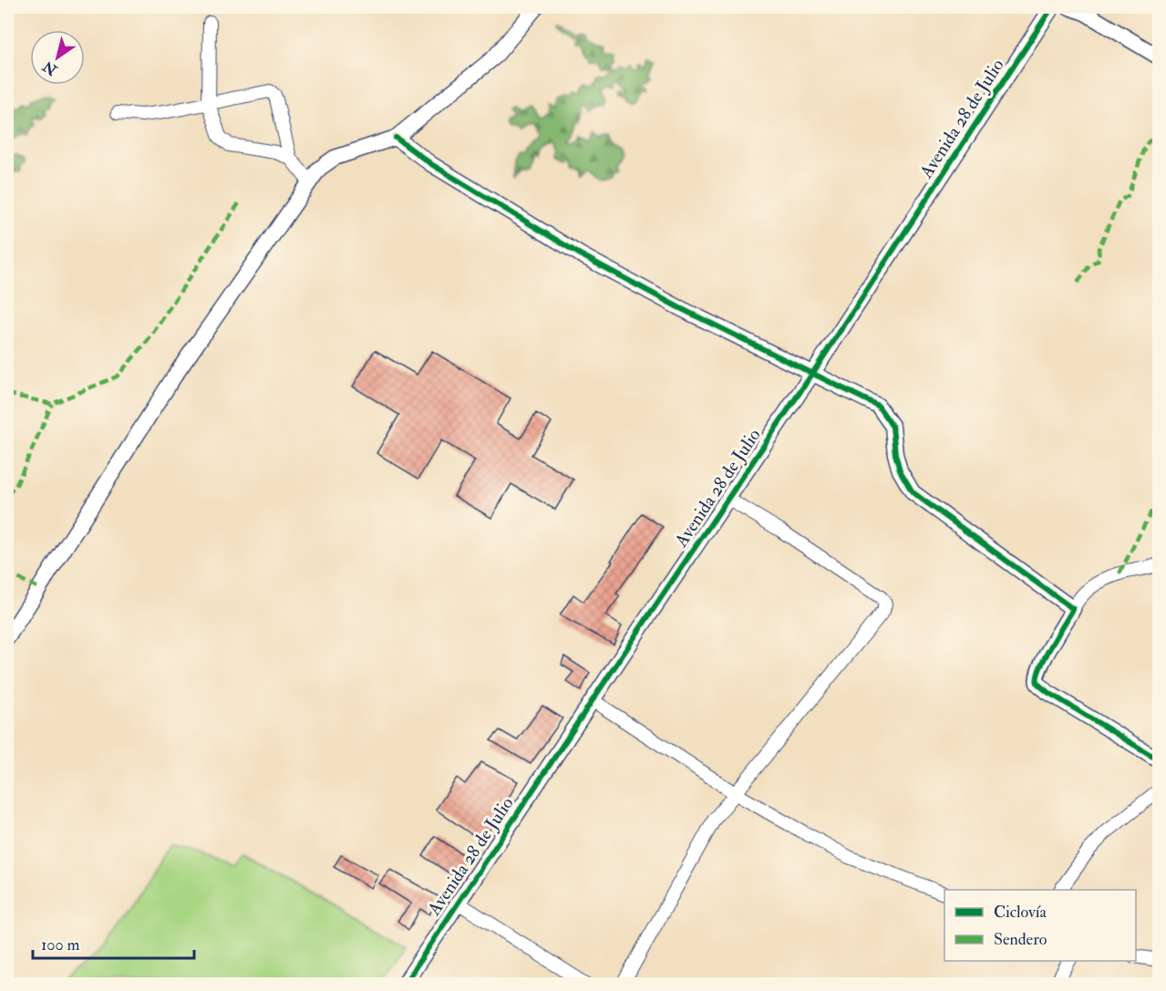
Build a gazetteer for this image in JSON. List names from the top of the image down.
{
  "streets": {
    "street": ["Avenida 28 de Julio"]
  },
  "legend": ["Ciclovía", "Sendero"],
  "scale_bar": "100 m",
  "north": "bottom left"
}
